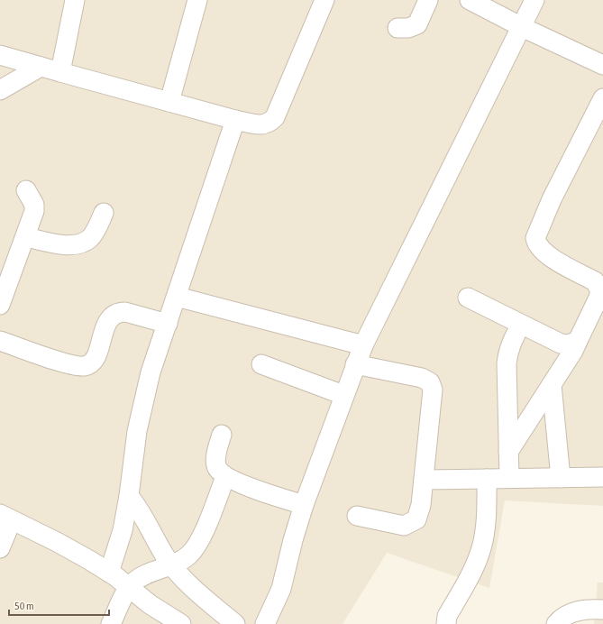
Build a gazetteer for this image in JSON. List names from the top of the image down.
{
  "scale_bar": "50 m"
}
